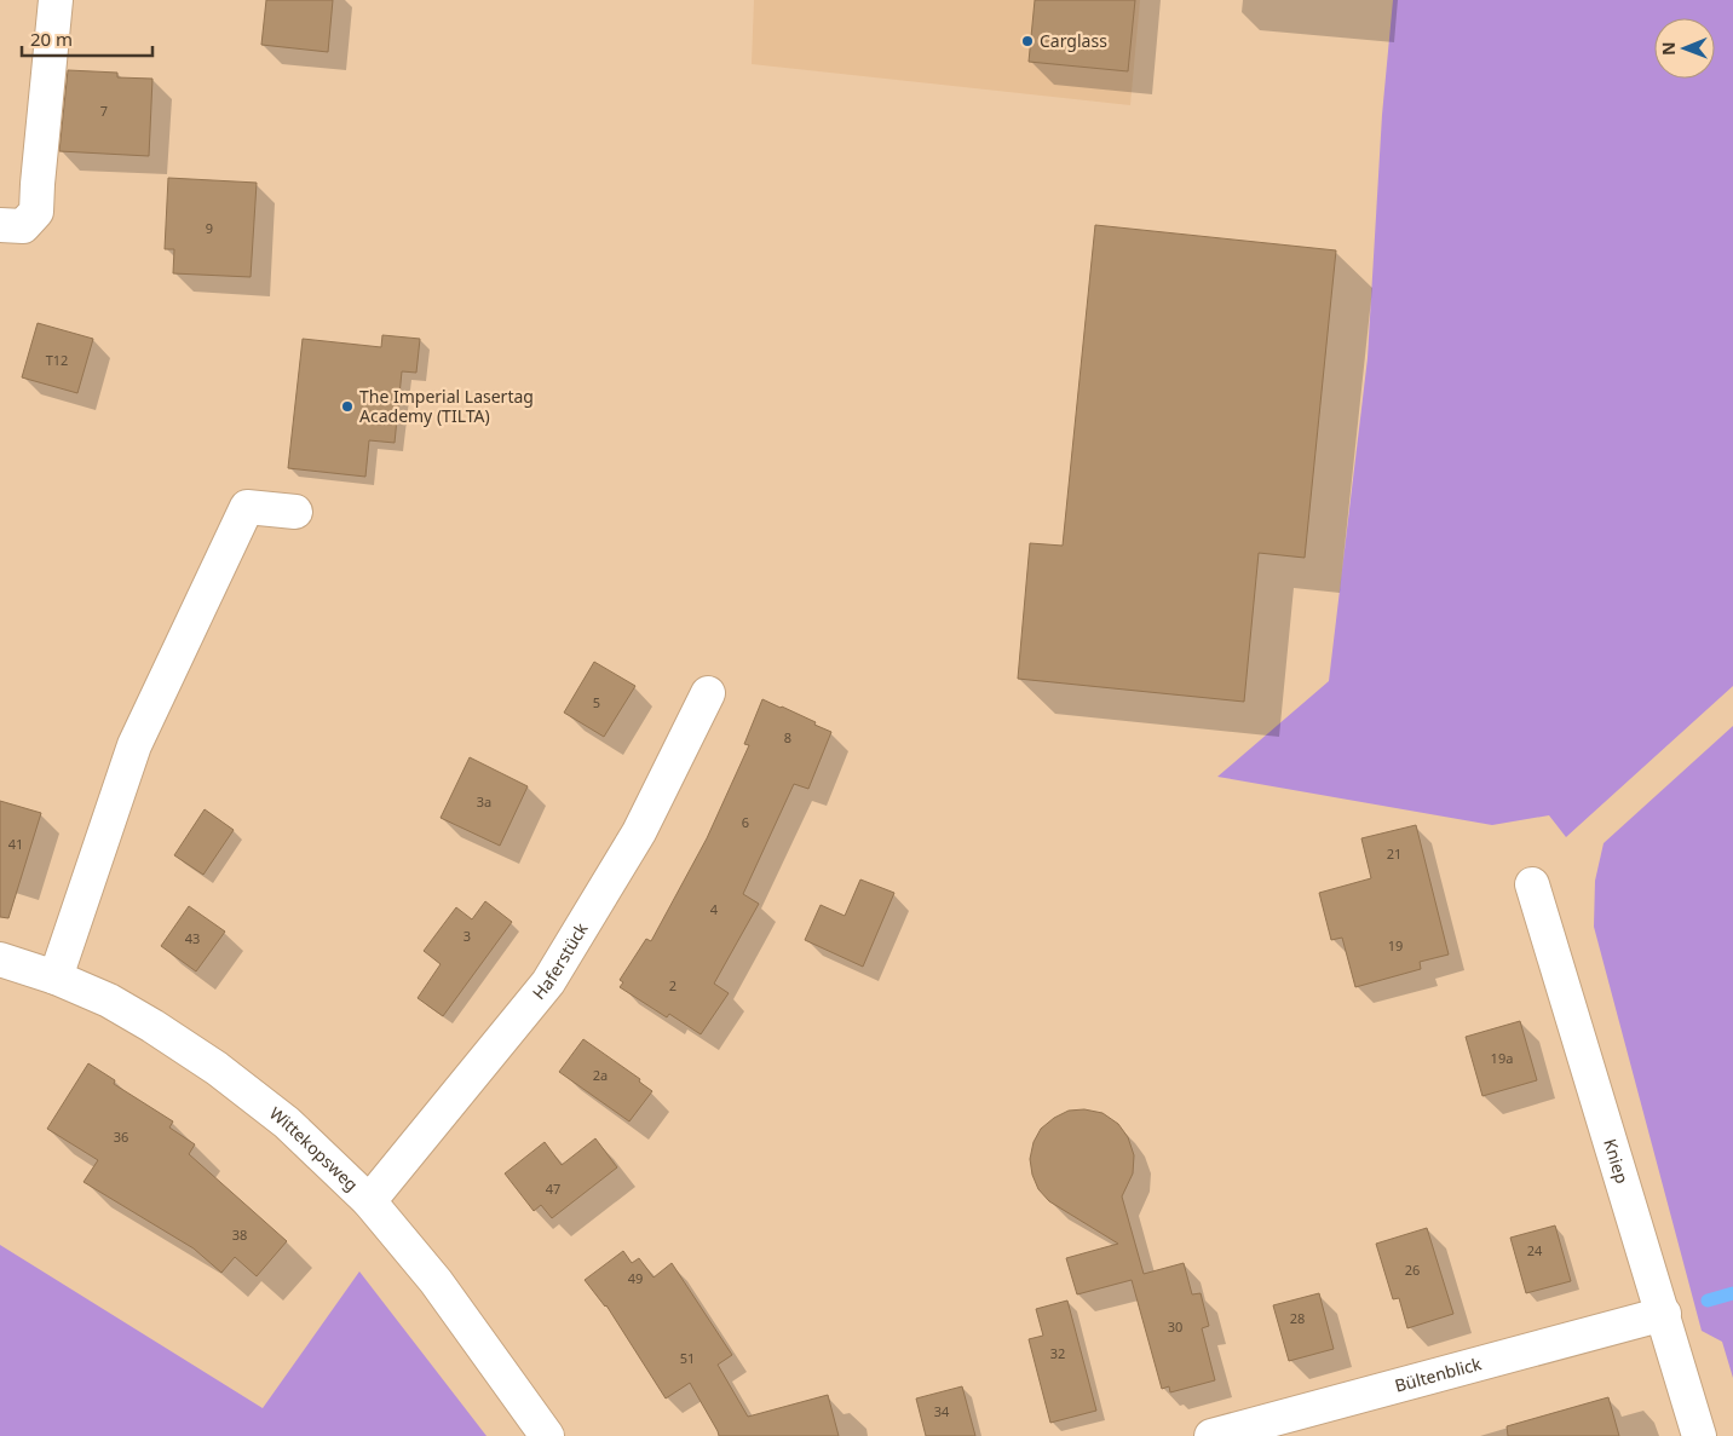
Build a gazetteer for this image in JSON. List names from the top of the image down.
{
  "streets": {
    "street": [
      "Haferstück",
      "Wittekopsweg",
      "Kniep",
      "Bültenblick"
    ]
  },
  "crossings": [
    ["Haferstück", "Wittekopsweg"],
    ["Kniep", "Bültenblick"]
  ],
  "places": ["Carglass", "The Imperial Lasertag Academy (TILTA)"],
  "house_numbers": [
    "7",
    "9",
    "T12",
    "5",
    "8",
    "3a",
    "6",
    "41",
    "21",
    "4",
    "3",
    "43",
    "19",
    "2",
    "19a",
    "2a",
    "36",
    "47",
    "38",
    "24",
    "26",
    "49",
    "28",
    "30",
    "32",
    "51",
    "34"
  ],
  "scale_bar": "20 m",
  "north": "left"
}
